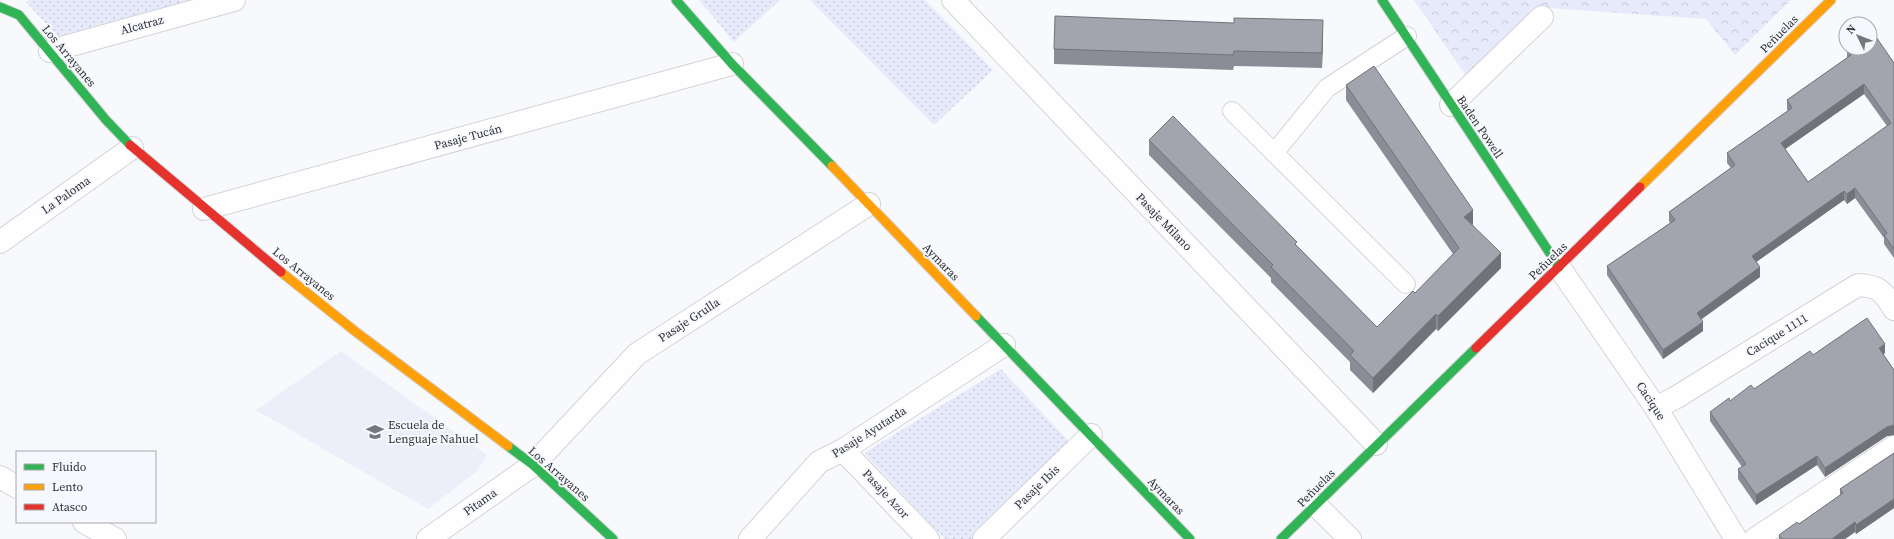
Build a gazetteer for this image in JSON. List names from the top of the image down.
{
  "streets": {
    "street": [
      "Alcatraz",
      "Peñuelas",
      "Los Arrayanes",
      "Baden Powell",
      "Pasaje Tucán",
      "La Paloma",
      "Pasaje Milano",
      "Aymaras",
      "Pasaje Grulla",
      "Cacique 1111",
      "Cacique",
      "Pasaje Ayutarda",
      "Pasaje Ibis",
      "Pasaje Azor",
      "Pitama"
    ]
  },
  "crossings": [
    ["Alcatraz", "Los Arrayanes"],
    ["Peñuelas", "Baden Powell"],
    ["Peñuelas", "Pasaje Milano"],
    ["Peñuelas", "Cacique"],
    ["Los Arrayanes", "Pasaje Tucán"],
    ["Los Arrayanes", "La Paloma"],
    ["Los Arrayanes", "Pasaje Grulla"],
    ["Los Arrayanes", "Pitama"],
    ["Baden Powell", "Cacique"],
    ["Pasaje Tucán", "Aymaras"],
    ["Aymaras", "Pasaje Grulla"],
    ["Aymaras", "Pasaje Ayutarda"],
    ["Aymaras", "Pasaje Ibis"],
    ["Pasaje Grulla", "Pitama"],
    ["Cacique 1111", "Cacique"],
    ["Pasaje Ayutarda", "Pasaje Azor"]
  ],
  "places": {
    "school or university": ["Escuela de Lenguaje Nahuel"]
  },
  "legend": ["Fluido", "Lento", "Atasco"],
  "north": "top left"
}
